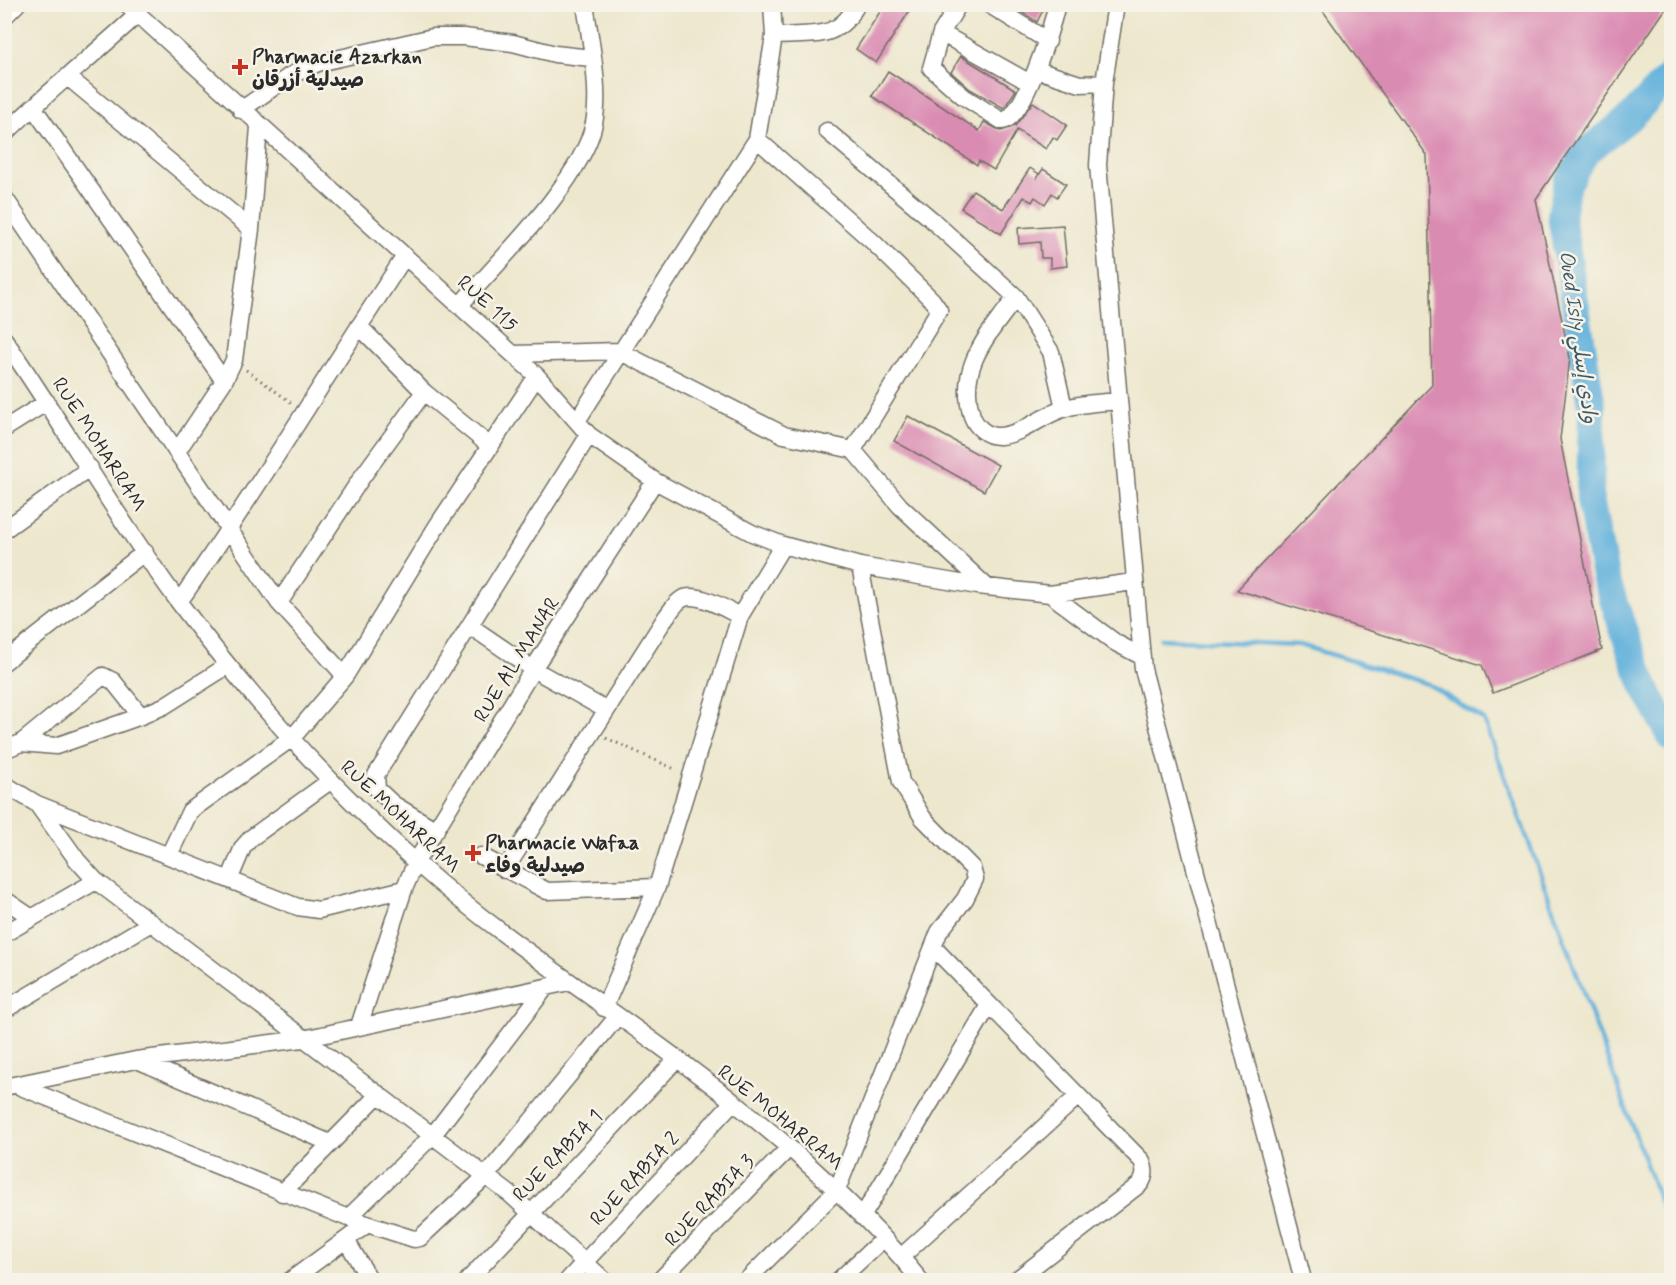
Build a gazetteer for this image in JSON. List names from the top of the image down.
{
  "streets": {
    "street": [
      "RUE 115",
      "RUE MOHARRAM",
      "RUE AL MANAR",
      "RUE RABIA 1",
      "RUE RABIA 2",
      "RUE RABIA 3"
    ]
  },
  "crossings": [
    ["RUE 115", "RUE AL MANAR"],
    ["RUE MOHARRAM", "RUE AL MANAR"],
    ["RUE MOHARRAM", "RUE RABIA 1"],
    ["RUE MOHARRAM", "RUE RABIA 2"],
    ["RUE MOHARRAM", "RUE RABIA 3"]
  ],
  "water": ["Oued Isly وادي إسلي"],
  "places": {
    "health": ["Pharmacie Azarkan صيدلية أزرقان", "Pharmacie Wafaa صيدلية وفاء"]
  }
}
